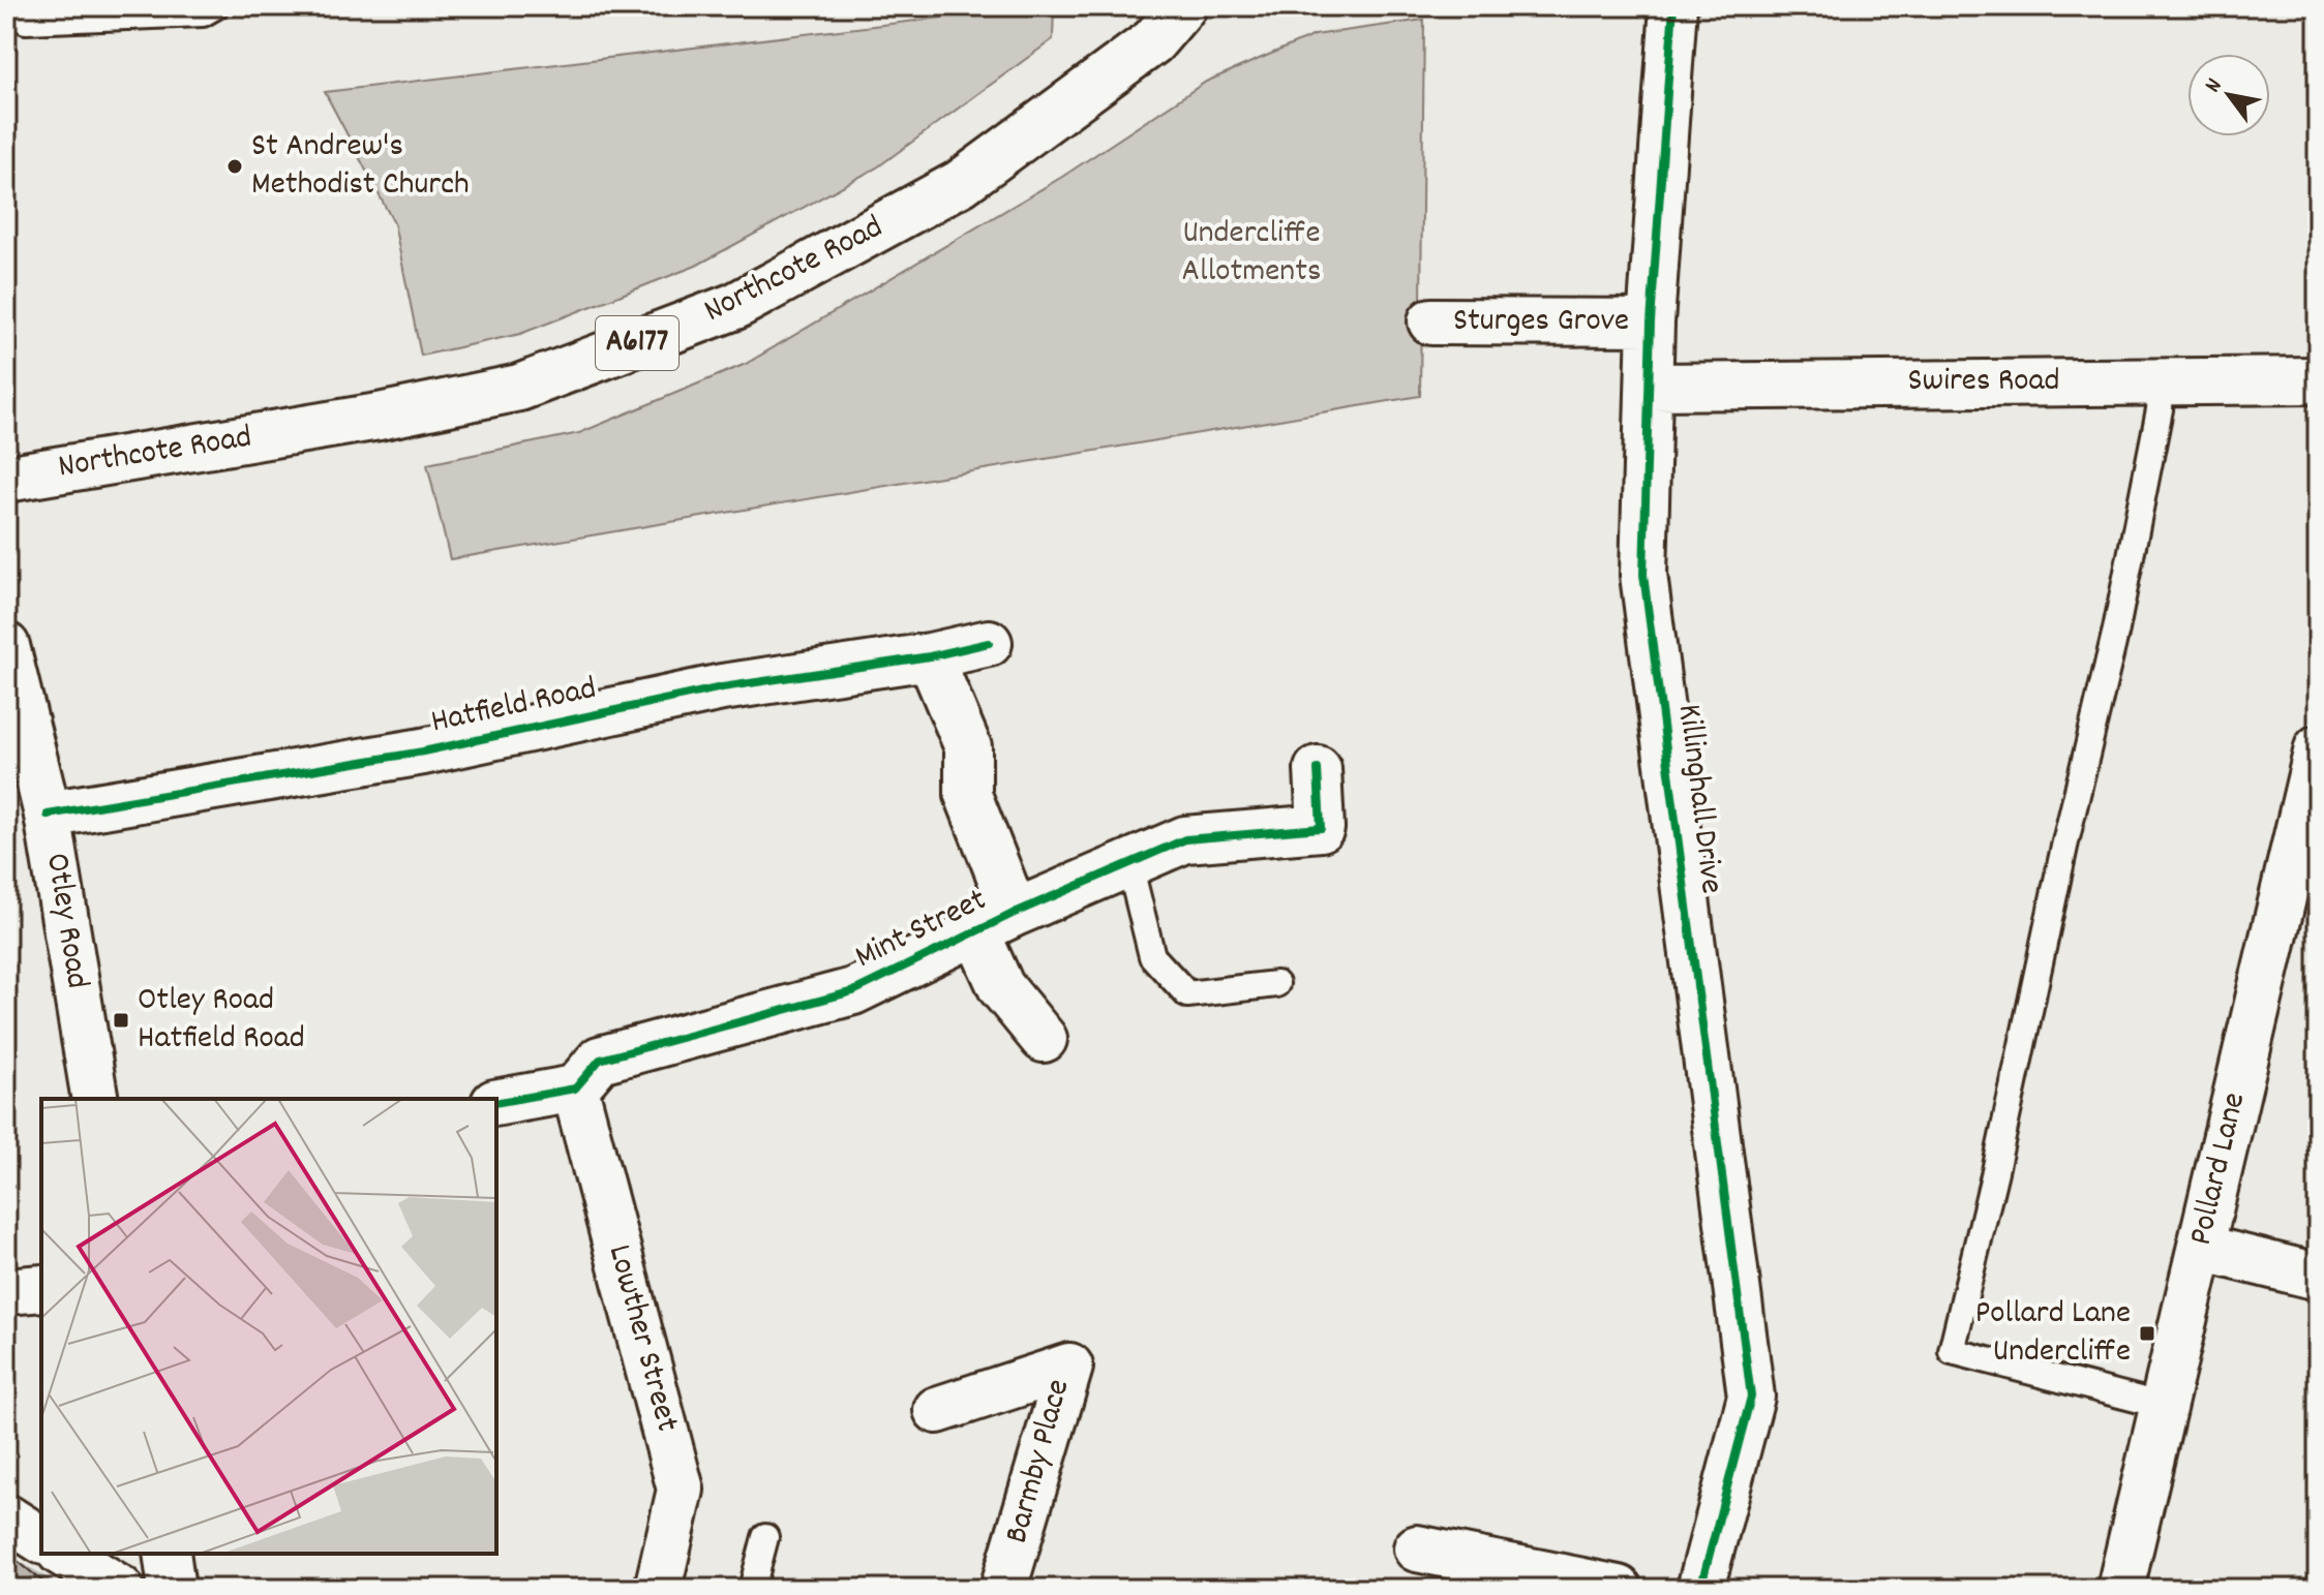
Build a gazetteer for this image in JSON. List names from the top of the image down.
{
  "streets": {
    "main road": [
      "Northcote Road",
      "Sturges Grove",
      "A6177",
      "Swires Road",
      "Hatfield Road",
      "Killinghall Drive",
      "Otley Road",
      "Mint Street",
      "Pollard Lane",
      "Lowther Street",
      "Barmby Place"
    ]
  },
  "crossings": [
    ["Sturges Grove", "Killinghall Drive"],
    ["Swires Road", "Killinghall Drive"],
    ["Hatfield Road", "Otley Road"],
    ["Hatfield Road", "Mint Street"],
    ["Mint Street", "Lowther Street"]
  ],
  "parks": ["Undercliffe Allotments"],
  "places": {
    "other": ["St Andrew's Methodist Church"],
    "transit": ["Otley Road Hatfield Road", "Pollard Lane Undercliffe"]
  },
  "north": "top left"
}
